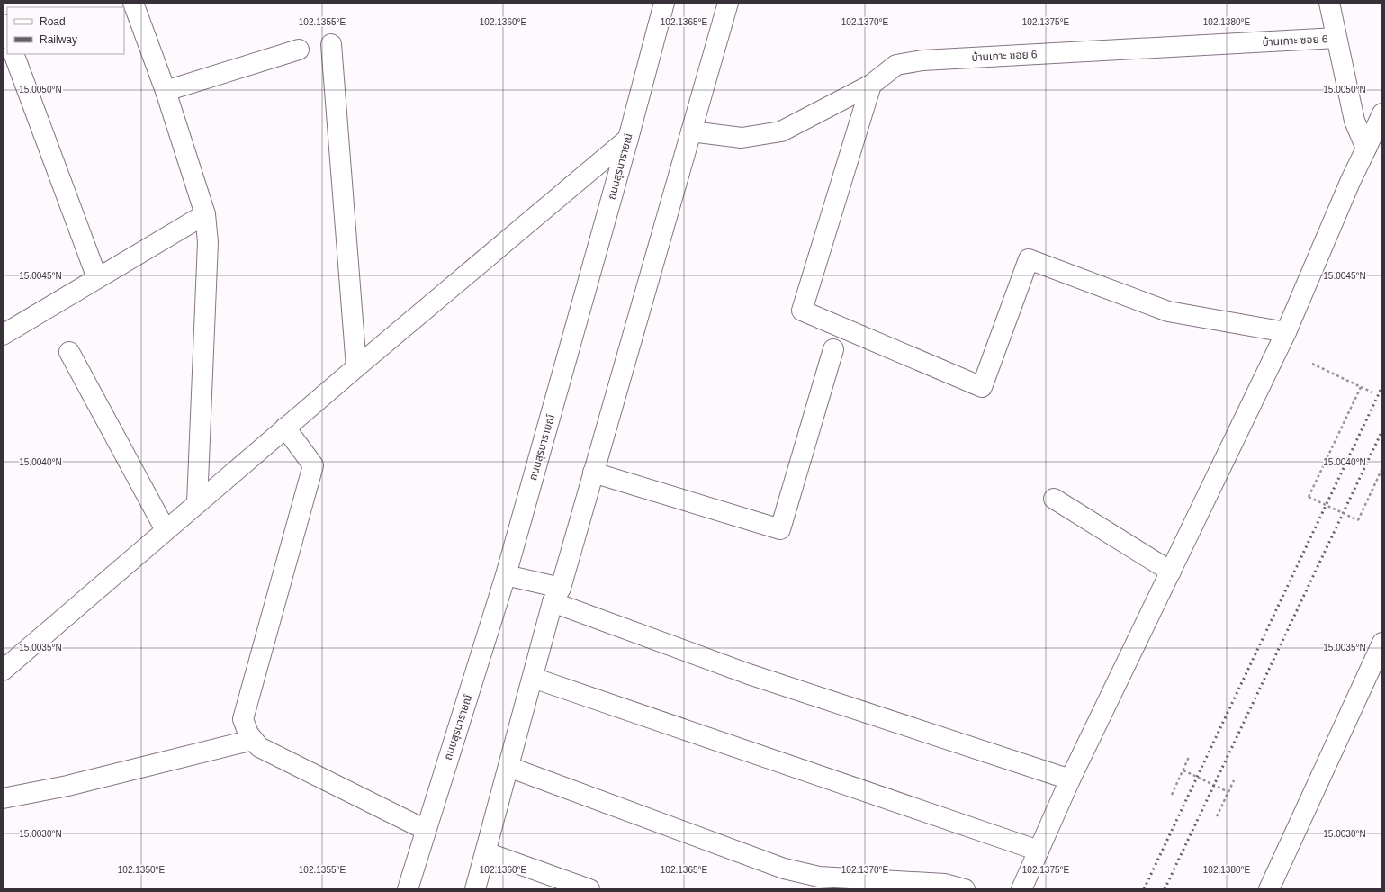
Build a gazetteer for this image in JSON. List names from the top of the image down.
{
  "streets": {
    "street": ["บ้านเกาะ ซอย 6", "ถนนสุรนารายณ์"]
  },
  "legend": ["Road", "Railway"],
  "coordinates": [
    "102.1355°E",
    "102.1360°E",
    "102.1365°E",
    "102.1370°E",
    "102.1375°E",
    "102.1380°E",
    "15.0050°N",
    "15.0045°N",
    "15.0040°N",
    "15.0035°N",
    "15.0030°N",
    "102.1350°E"
  ]
}
